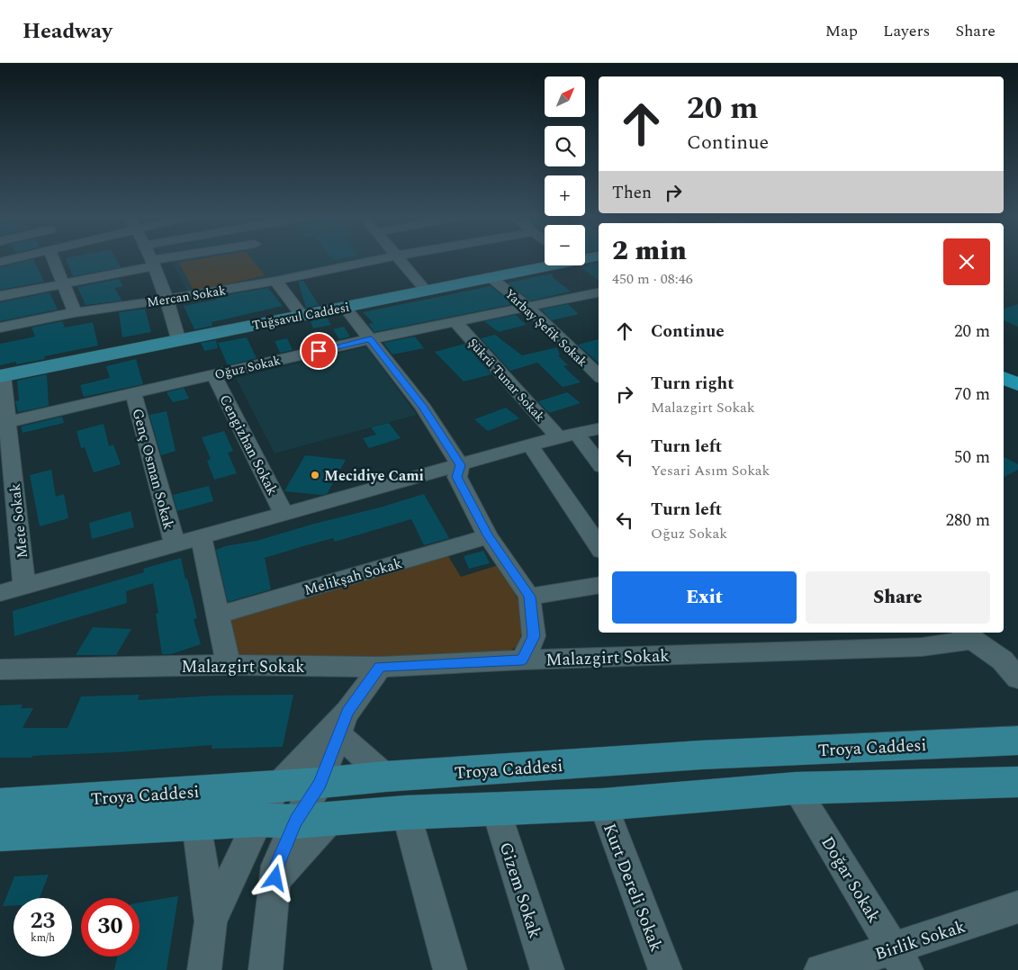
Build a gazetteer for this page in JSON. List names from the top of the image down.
{
  "streets": {
    "main road": ["Tuğsavul Caddesi", "Troya Caddesi"],
    "street": [
      "Mercan Sokak",
      "Yarbay Şefik Sokak",
      "Oğuz Sokak",
      "Şükrü Tunar Sokak",
      "Cengizhan Sokak",
      "Genç Osman Sokak",
      "Mete Sokak",
      "Melikşah Sokak",
      "Malazgirt Sokak",
      "Doğar Sokak",
      "Kurt Dereli Sokak",
      "Gizem Sokak",
      "Birlik Sokak"
    ]
  },
  "crossings": [
    ["Tuğsavul Caddesi", "Yarbay Şefik Sokak"],
    ["Tuğsavul Caddesi", "Mete Sokak"],
    ["Yarbay Şefik Sokak", "Oğuz Sokak"],
    ["Oğuz Sokak", "Şükrü Tunar Sokak"],
    ["Oğuz Sokak", "Cengizhan Sokak"],
    ["Oğuz Sokak", "Genç Osman Sokak"],
    ["Oğuz Sokak", "Mete Sokak"],
    ["Troya Caddesi", "Doğar Sokak"],
    ["Troya Caddesi", "Kurt Dereli Sokak"],
    ["Troya Caddesi", "Gizem Sokak"],
    ["Doğar Sokak", "Birlik Sokak"]
  ],
  "places": ["Mecidiye Cami"],
  "north": "top right",
  "page": {
    "header": "Headway",
    "nav": ["Map", "Layers", "Share"],
    "map_buttons": ["+", "−"],
    "turn": ["20 m", "Continue"],
    "then": "Then",
    "heading": ["2 min", "450 m · 08:46"],
    "list": [
      {
        "name": "Continue",
        "value": "20 m"
      },
      {
        "name": "Turn right",
        "note": "Malazgirt Sokak",
        "value": "70 m"
      },
      {
        "name": "Turn left",
        "note": "Yesari Asım Sokak",
        "value": "50 m"
      },
      {
        "name": "Turn left",
        "note": "Oğuz Sokak",
        "value": "280 m"
      }
    ],
    "buttons": ["Exit", "Share"],
    "speed": "23 km/h",
    "limit": "30"
  }
}
